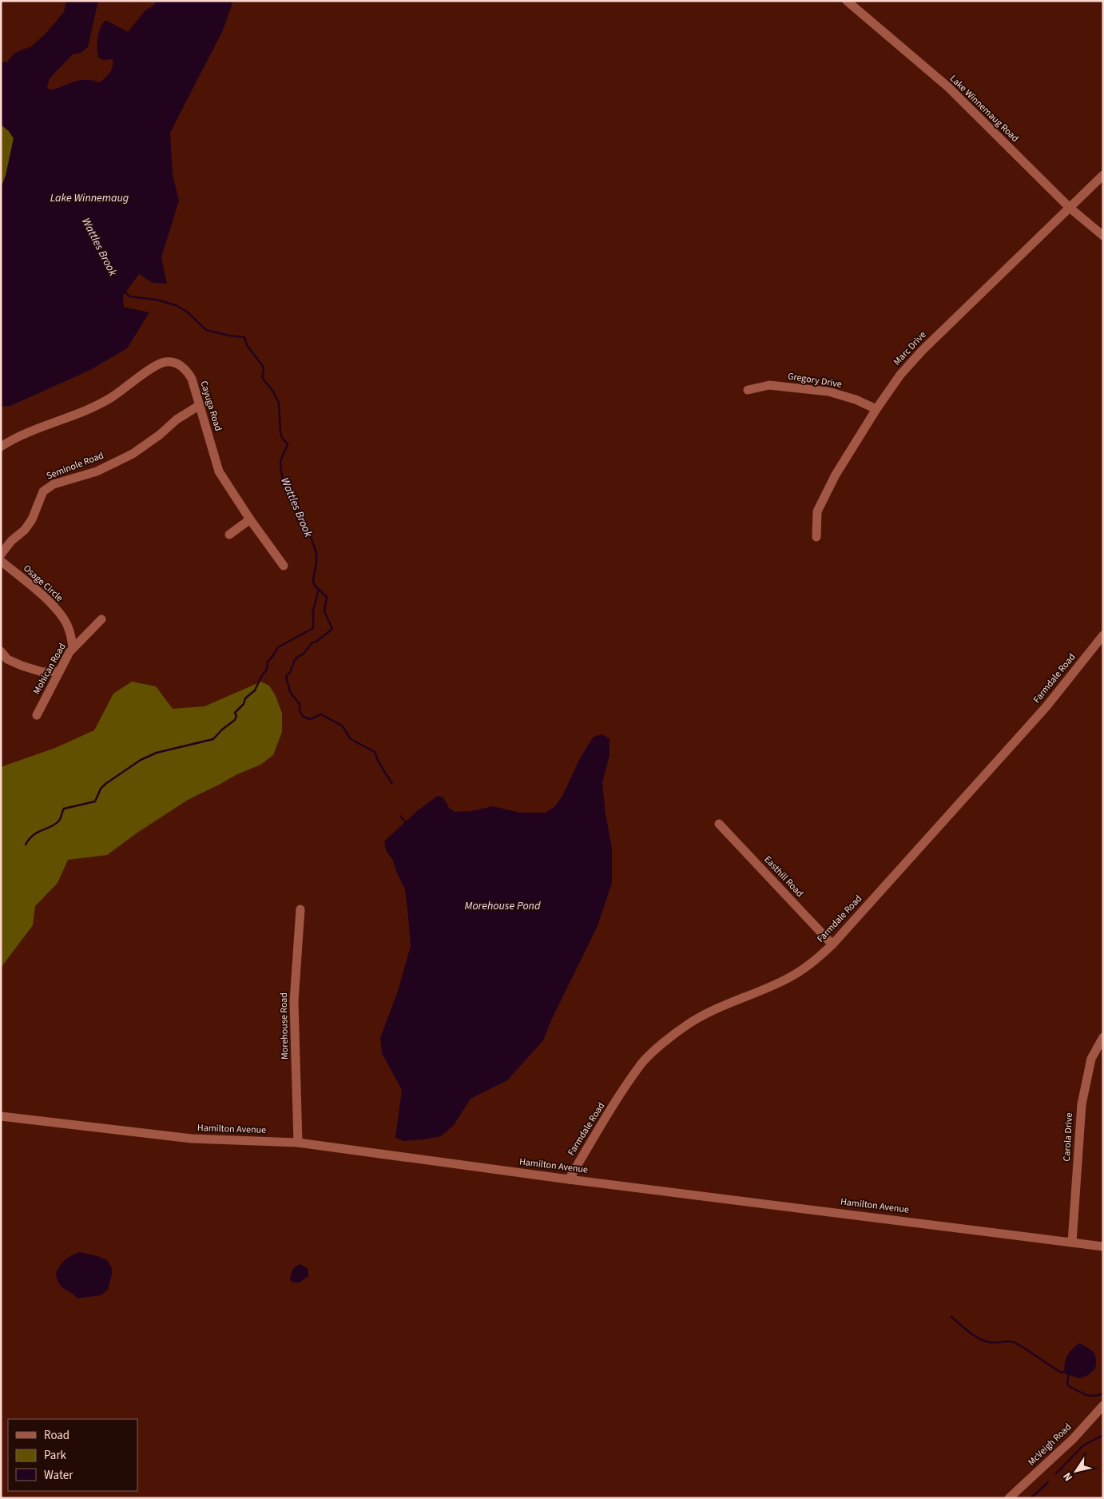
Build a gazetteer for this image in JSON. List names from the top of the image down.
{
  "streets": {
    "street": [
      "Lake Winnemaug Road",
      "Marc Drive",
      "Gregory Drive",
      "Cayuga Road",
      "Seminole Road",
      "Osage Circle",
      "Mohican Road",
      "Farmdale Road",
      "Easthill Road",
      "Morehouse Road",
      "Hamilton Avenue",
      "Carola Drive",
      "McVeigh Road"
    ]
  },
  "crossings": [
    ["Lake Winnemaug Road", "Marc Drive"],
    ["Marc Drive", "Gregory Drive"],
    ["Cayuga Road", "Seminole Road"],
    ["Osage Circle", "Mohican Road"],
    ["Farmdale Road", "Easthill Road"],
    ["Farmdale Road", "Hamilton Avenue"],
    ["Morehouse Road", "Hamilton Avenue"],
    ["Hamilton Avenue", "Carola Drive"]
  ],
  "water": ["Lake Winnemaug", "Wattles Brook", "Morehouse Pond"],
  "legend": ["Road", "Park", "Water"],
  "north": "bottom left"
}
